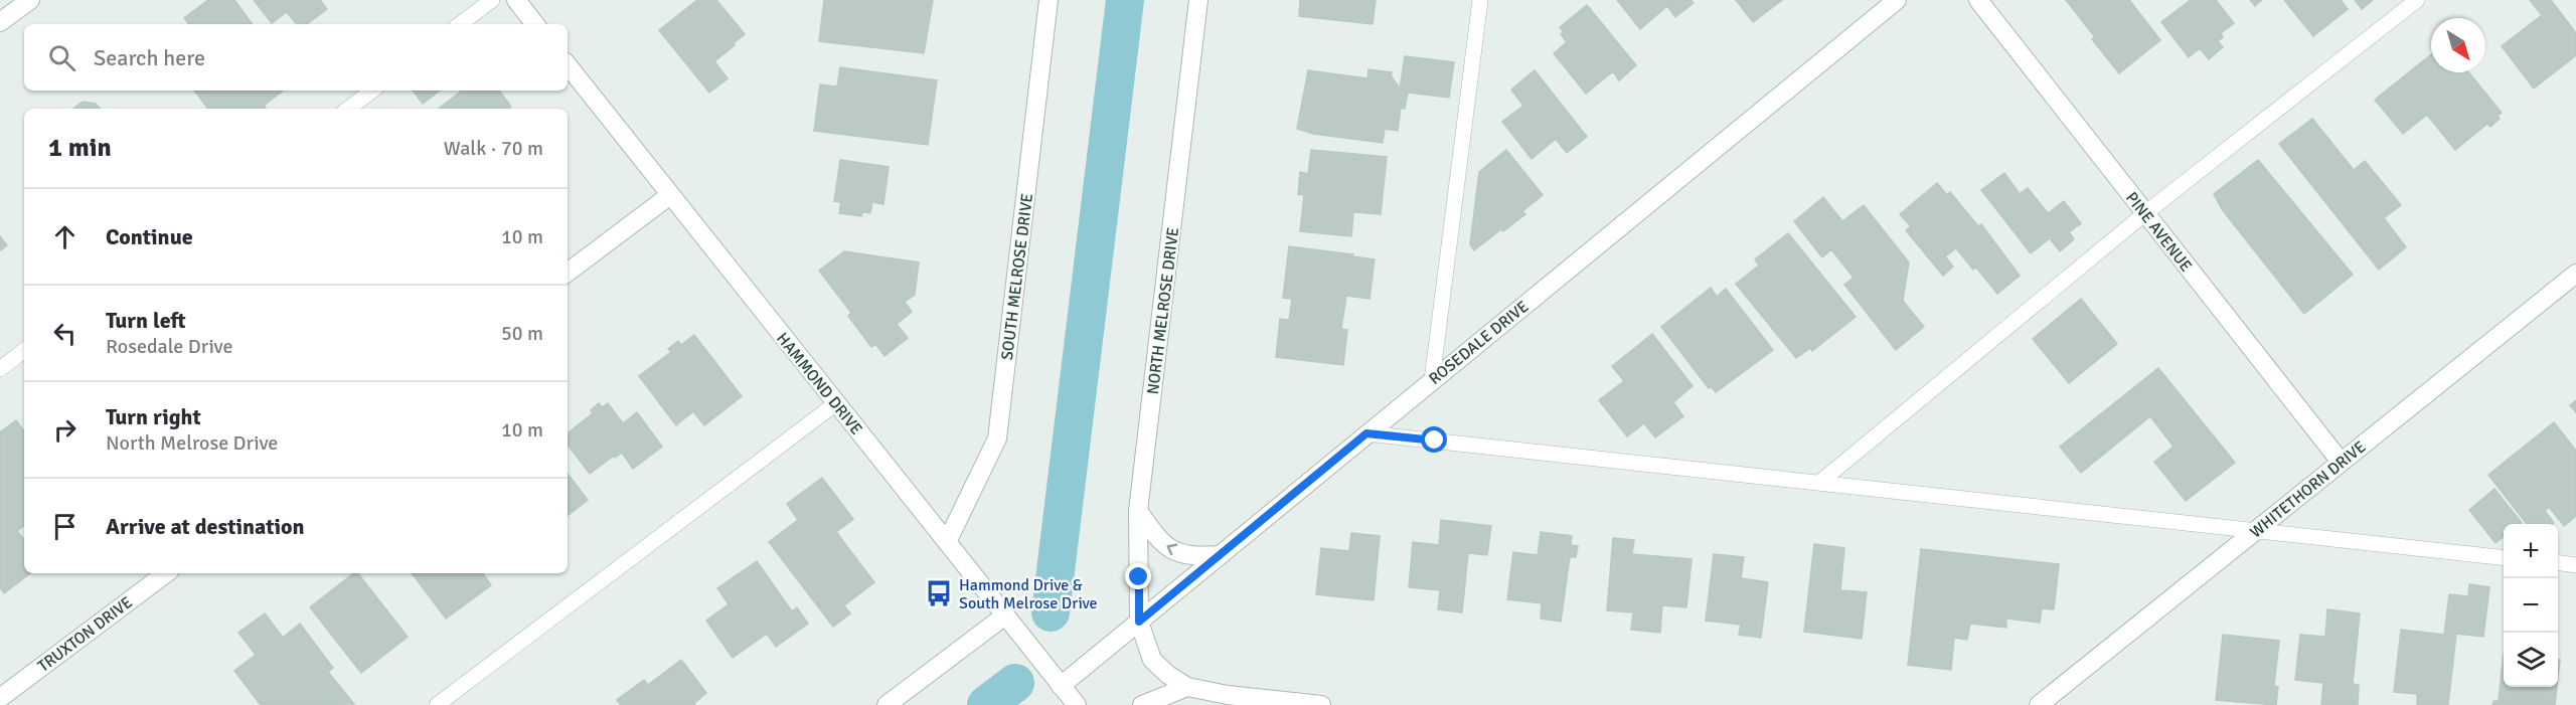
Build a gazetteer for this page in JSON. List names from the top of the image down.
{
  "streets": {
    "street": [
      "PINE AVENUE",
      "SOUTH MELROSE DRIVE",
      "NORTH MELROSE DRIVE",
      "ROSEDALE DRIVE",
      "HAMMOND DRIVE",
      "WHITETHORN DRIVE",
      "TRUXTON DRIVE"
    ]
  },
  "crossings": [
    ["PINE AVENUE", "WHITETHORN DRIVE"],
    ["SOUTH MELROSE DRIVE", "HAMMOND DRIVE"],
    ["NORTH MELROSE DRIVE", "ROSEDALE DRIVE"],
    ["ROSEDALE DRIVE", "HAMMOND DRIVE"]
  ],
  "places": {
    "bus stop": ["Hammond Drive & South Melrose Drive"]
  },
  "north": "bottom right",
  "page": {
    "search": "Search here",
    "heading": ["1 min", "Walk · 70 m"],
    "list": [
      ["Continue", "10 m"],
      ["Turn left", "Rosedale Drive", "50 m"],
      ["Turn right", "North Melrose Drive", "10 m"],
      "Arrive at destination"
    ],
    "map_buttons": ["+", "−"]
  }
}
